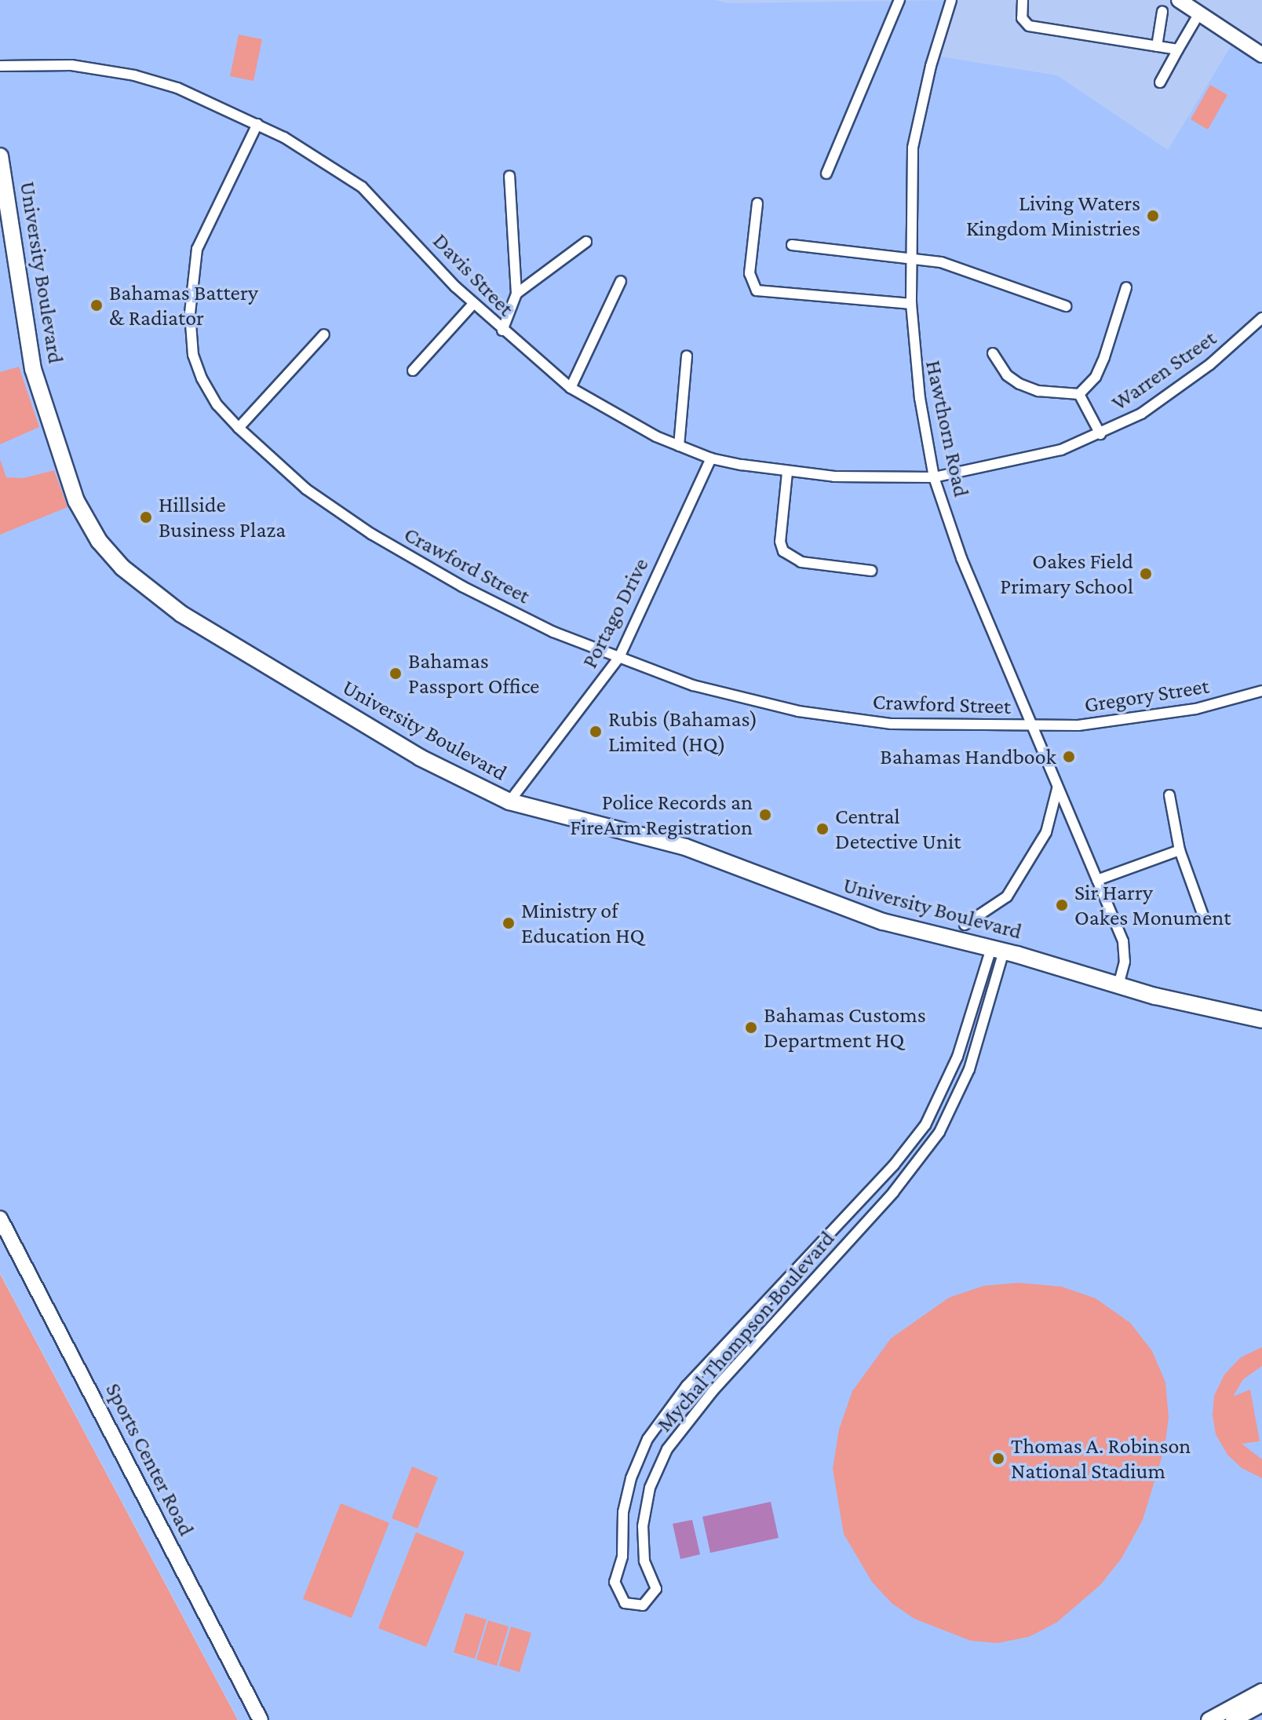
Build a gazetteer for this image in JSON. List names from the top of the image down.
{
  "streets": {
    "main road": ["University Boulevard", "Sports Center Road"],
    "street": [
      "Davis Street",
      "Warren Street",
      "Hawthorn Road",
      "Crawford Street",
      "Portago Drive",
      "Gregory Street",
      "Mychal Thompson Boulevard"
    ]
  },
  "crossings": [
    ["University Boulevard", "Hawthorn Road"],
    ["University Boulevard", "Portago Drive"],
    ["University Boulevard", "Mychal Thompson Boulevard"],
    ["Davis Street", "Warren Street"],
    ["Davis Street", "Hawthorn Road"],
    ["Davis Street", "Crawford Street"],
    ["Davis Street", "Portago Drive"],
    ["Warren Street", "Hawthorn Road"],
    ["Hawthorn Road", "Crawford Street"],
    ["Hawthorn Road", "Gregory Street"],
    ["Crawford Street", "Portago Drive"],
    ["Crawford Street", "Gregory Street"]
  ],
  "places": [
    "Living Waters Kingdom Ministries",
    "Bahamas Battery & Radiator",
    "Hillside Business Plaza",
    "Oakes Field Primary School",
    "Bahamas Passport Office",
    "Rubis (Bahamas) Limited (HQ)",
    "Bahamas Handbook",
    "Police Records an FireArm Registration",
    "Central Detective Unit",
    "Sir Harry Oakes Monument",
    "Ministry of Education HQ",
    "Bahamas Customs Department HQ",
    "Thomas A. Robinson National Stadium"
  ]
}
